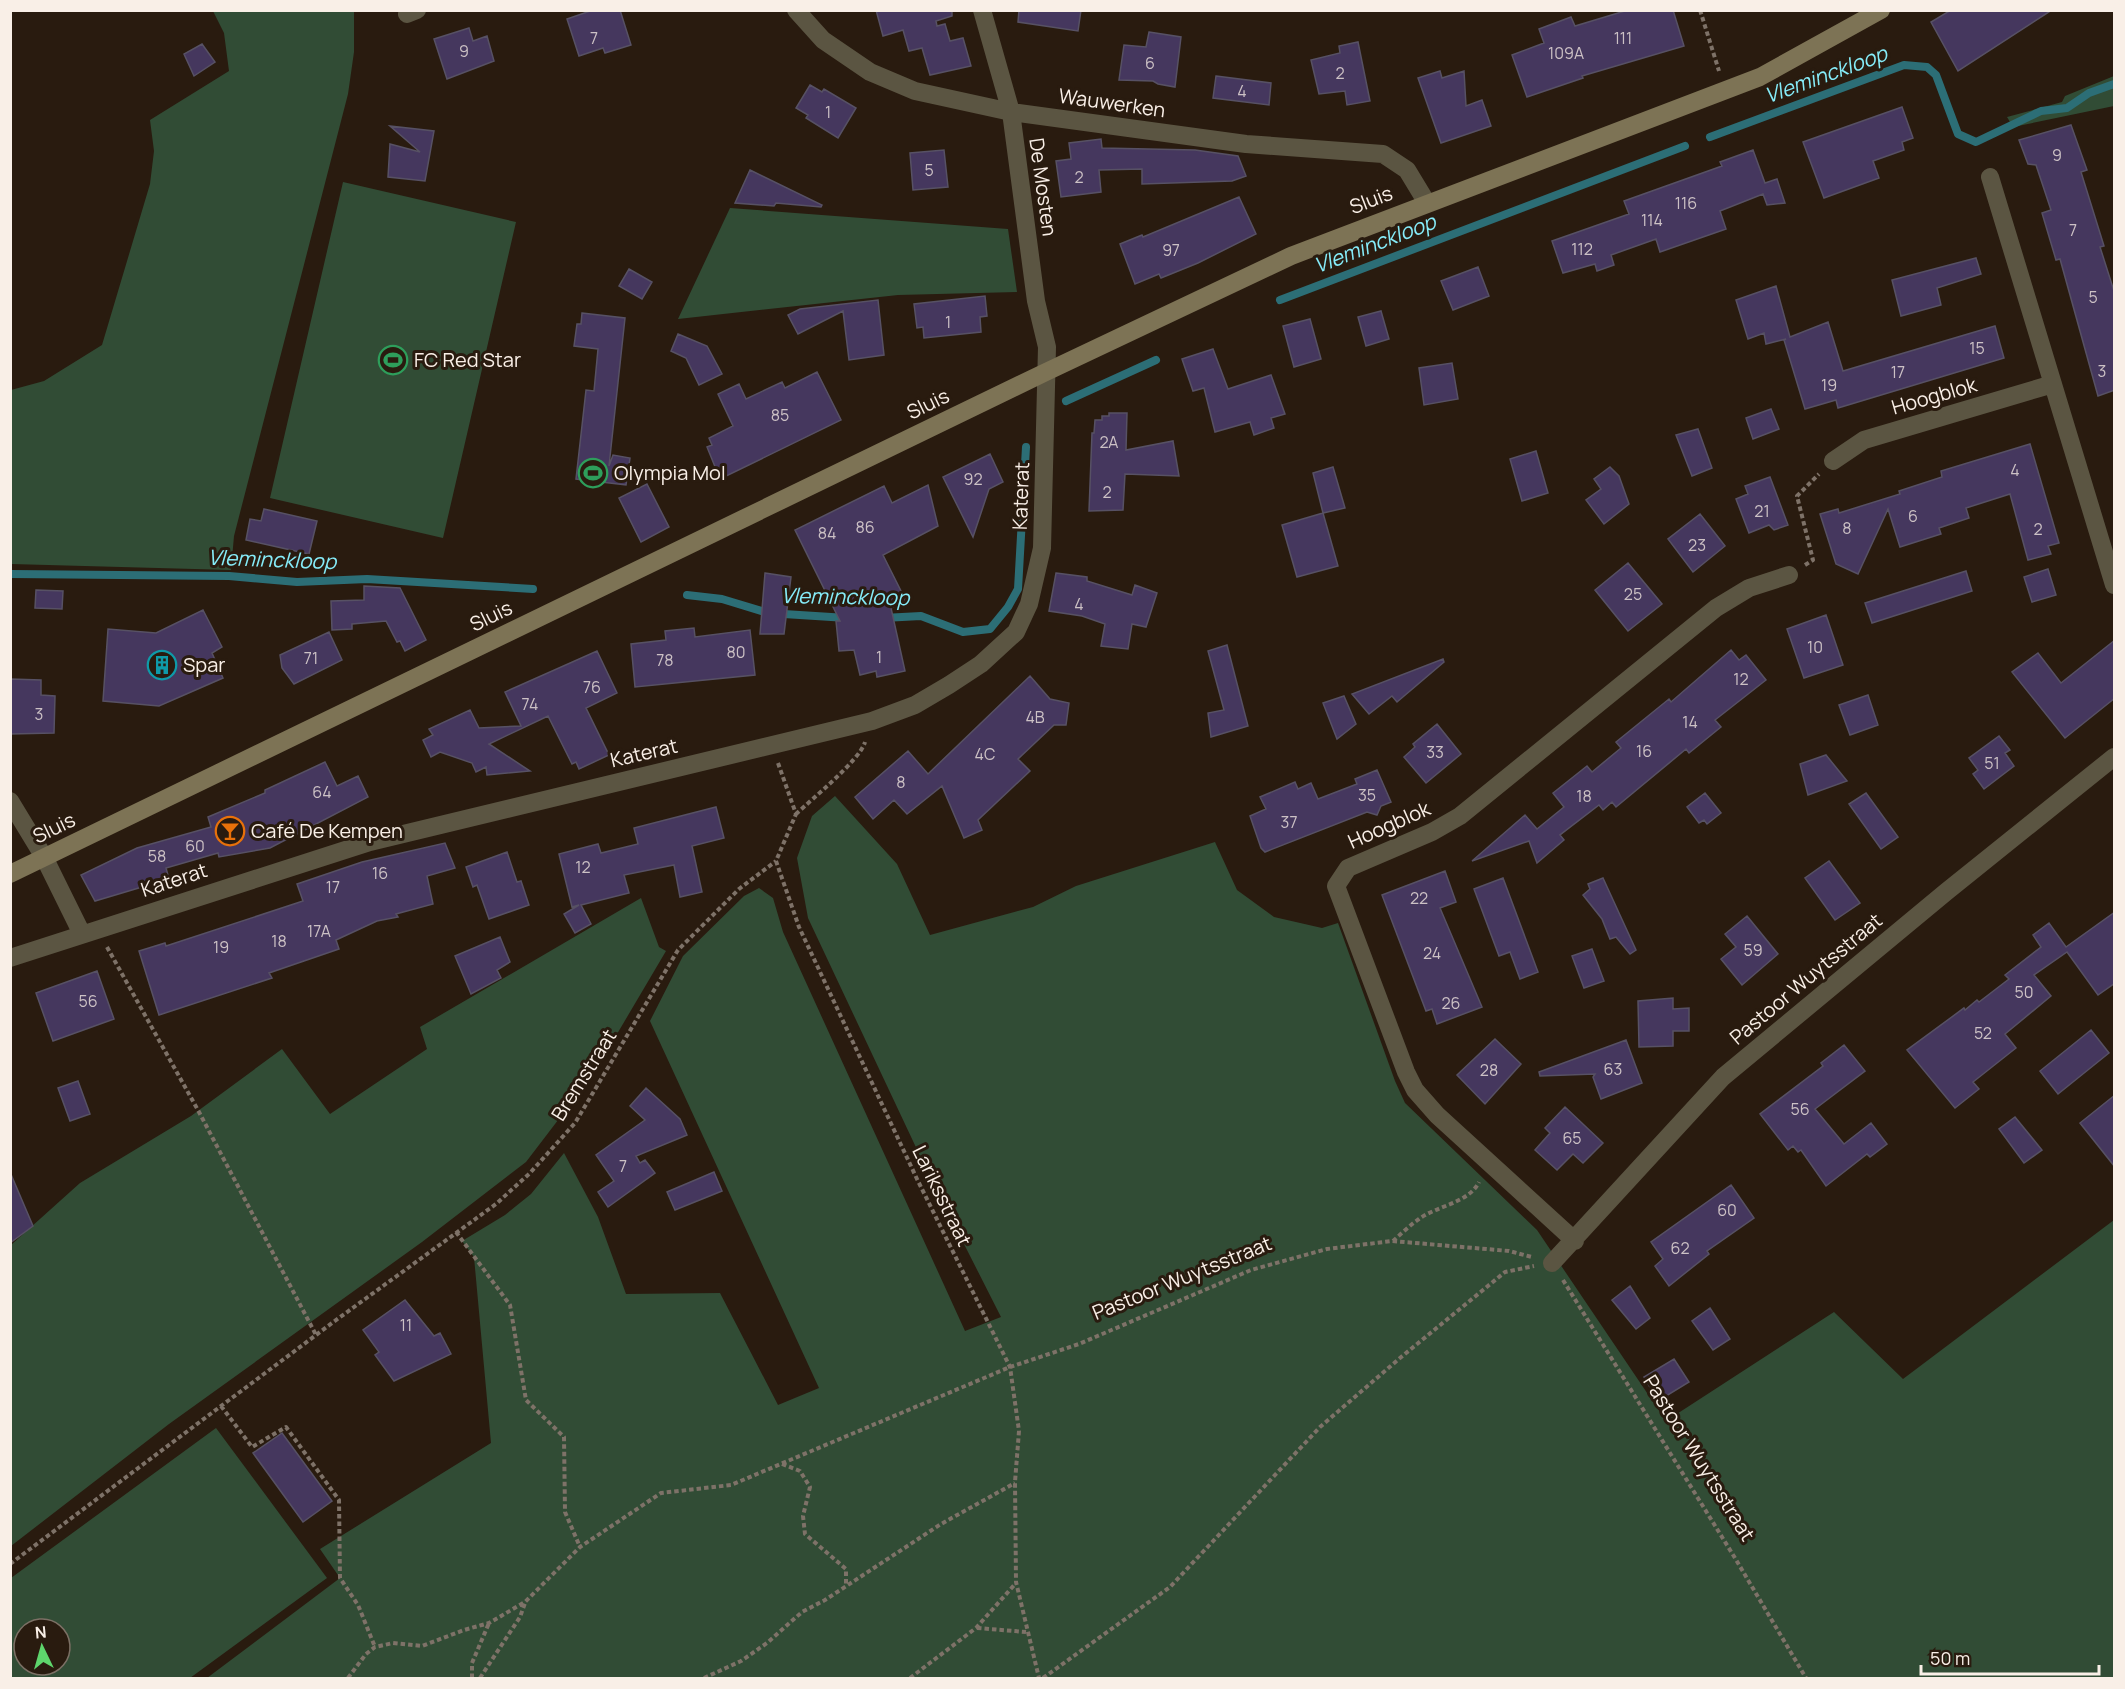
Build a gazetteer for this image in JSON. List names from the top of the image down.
{
  "streets": {
    "street": [
      "Wauwerken",
      "De Mosten",
      "Sluis",
      "Hoogblok",
      "Katerat",
      "Pastoor Wuytsstraat"
    ],
    "path": ["Bremstraat", "Lariksstraat"]
  },
  "crossings": [
    ["Wauwerken", "De Mosten"],
    ["Wauwerken", "Sluis"],
    ["De Mosten", "Sluis"],
    ["De Mosten", "Katerat"],
    ["Sluis", "Katerat"],
    ["Hoogblok", "Pastoor Wuytsstraat"],
    ["Pastoor Wuytsstraat", "Lariksstraat"],
    ["Bremstraat", "Lariksstraat"]
  ],
  "water": ["Vleminckloop"],
  "places": {
    "sports": ["FC Red Star", "Olympia Mol"],
    "building": ["Spar"],
    "bar": ["Café De Kempen"]
  },
  "house_numbers": [
    "7",
    "111",
    "9",
    "109A",
    "6",
    "2",
    "4",
    "1",
    "9",
    "5",
    "2",
    "116",
    "114",
    "7",
    "112",
    "97",
    "5",
    "1",
    "15",
    "3",
    "17",
    "19",
    "85",
    "2A",
    "4",
    "92",
    "2",
    "21",
    "6",
    "86",
    "8",
    "2",
    "84",
    "23",
    "25",
    "4",
    "10",
    "80",
    "1",
    "71",
    "78",
    "12",
    "76",
    "74",
    "3",
    "4B",
    "14",
    "16",
    "33",
    "4C",
    "51",
    "8",
    "64",
    "35",
    "18",
    "37",
    "60",
    "58",
    "12",
    "16",
    "17",
    "22",
    "17A",
    "18",
    "19",
    "59",
    "24",
    "50",
    "56",
    "26",
    "52",
    "63",
    "28",
    "56",
    "65",
    "7",
    "60",
    "62",
    "11"
  ],
  "scale_bar": "50 m",
  "north": "top"
}
